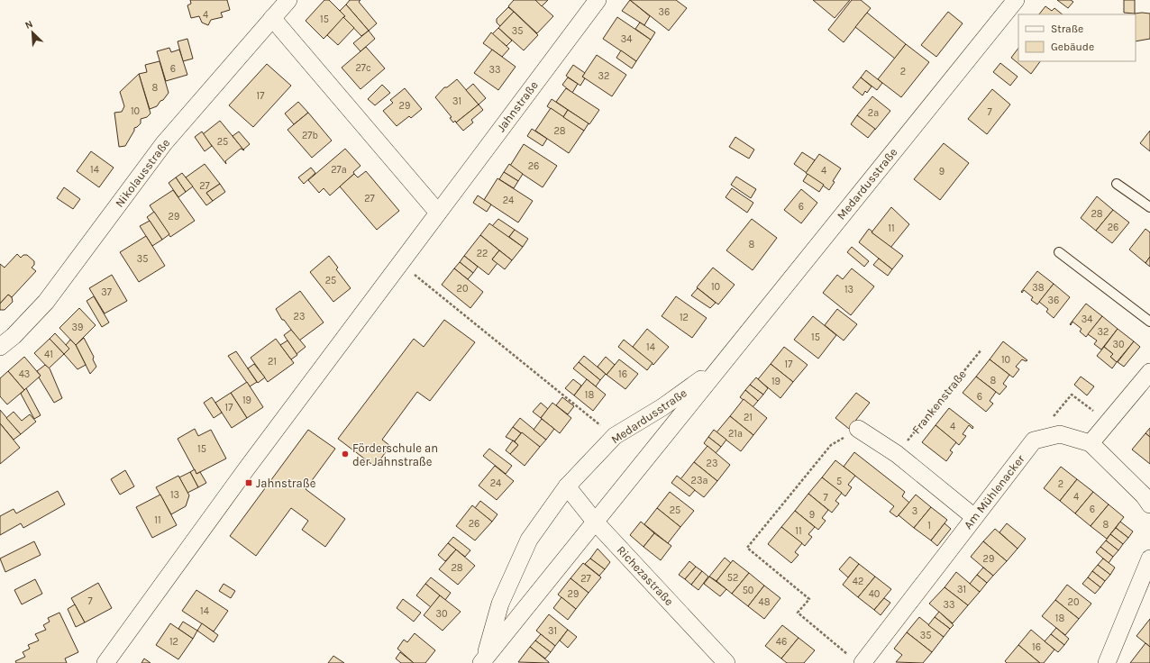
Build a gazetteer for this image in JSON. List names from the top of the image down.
{
  "streets": {
    "street": [
      "Jahnstraße",
      "Nikolausstraße",
      "Medardusstraße",
      "Am Mühlenacker",
      "Richezastraße"
    ],
    "path": ["Frankenstraße"]
  },
  "crossings": [
    ["Medardusstraße", "Richezastraße"]
  ],
  "places": {
    "other": ["Förderschule an der Jahnstraße"],
    "transit": ["Jahnstraße"]
  },
  "house_numbers": [
    "36",
    "4",
    "15",
    "35",
    "34",
    "27c",
    "6",
    "33",
    "2",
    "32",
    "8",
    "17",
    "31",
    "29",
    "10",
    "7",
    "2a",
    "28",
    "27b",
    "25",
    "26",
    "14",
    "27a",
    "4",
    "9",
    "27",
    "27",
    "24",
    "6",
    "28",
    "29",
    "26",
    "11",
    "8",
    "22",
    "35",
    "25",
    "10",
    "38",
    "20",
    "13",
    "37",
    "36",
    "23",
    "12",
    "34",
    "39",
    "32",
    "15",
    "30",
    "14",
    "41",
    "10",
    "21",
    "17",
    "43",
    "16",
    "8",
    "19",
    "18",
    "6",
    "19",
    "17",
    "21",
    "4",
    "21a",
    "15",
    "23",
    "23a",
    "5",
    "24",
    "2",
    "13",
    "4",
    "7",
    "6",
    "25",
    "3",
    "9",
    "11",
    "26",
    "8",
    "1",
    "11",
    "29",
    "28",
    "52",
    "27",
    "42",
    "31",
    "50",
    "29",
    "40",
    "7",
    "48",
    "20",
    "33",
    "14",
    "30",
    "18",
    "31",
    "35",
    "12",
    "46",
    "16"
  ],
  "legend": ["Straße", "Gebäude"],
  "north": "top left"
}
